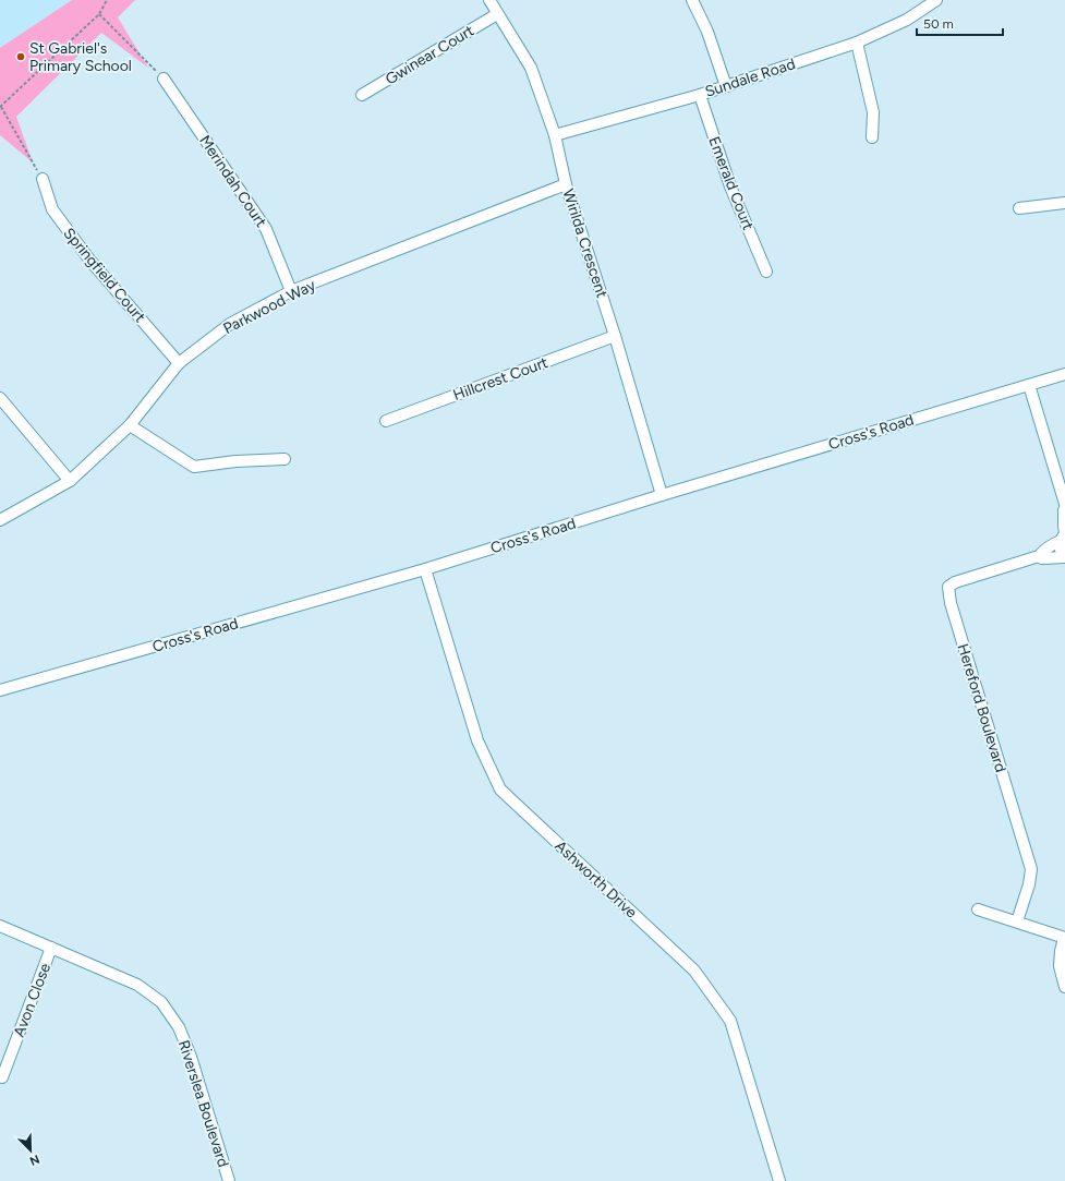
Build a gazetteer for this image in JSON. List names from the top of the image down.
{
  "streets": {
    "street": [
      "Gwinear Court",
      "Sundale Road",
      "Merindah Court",
      "Emerald Court",
      "Wirilda Crescent",
      "Springfield Court",
      "Parkwood Way",
      "Hillcrest Court",
      "Cross's Road",
      "Hereford Boulevard",
      "Ashworth Drive",
      "Avon Close",
      "Riverslea Boulevard"
    ]
  },
  "crossings": [
    ["Gwinear Court", "Wirilda Crescent"],
    ["Sundale Road", "Emerald Court"],
    ["Sundale Road", "Wirilda Crescent"],
    ["Merindah Court", "Parkwood Way"],
    ["Wirilda Crescent", "Parkwood Way"],
    ["Wirilda Crescent", "Hillcrest Court"],
    ["Wirilda Crescent", "Cross's Road"],
    ["Springfield Court", "Parkwood Way"],
    ["Cross's Road", "Ashworth Drive"],
    ["Avon Close", "Riverslea Boulevard"]
  ],
  "places": ["St Gabriel's Primary School"],
  "scale_bar": "50 m",
  "north": "bottom right"
}
